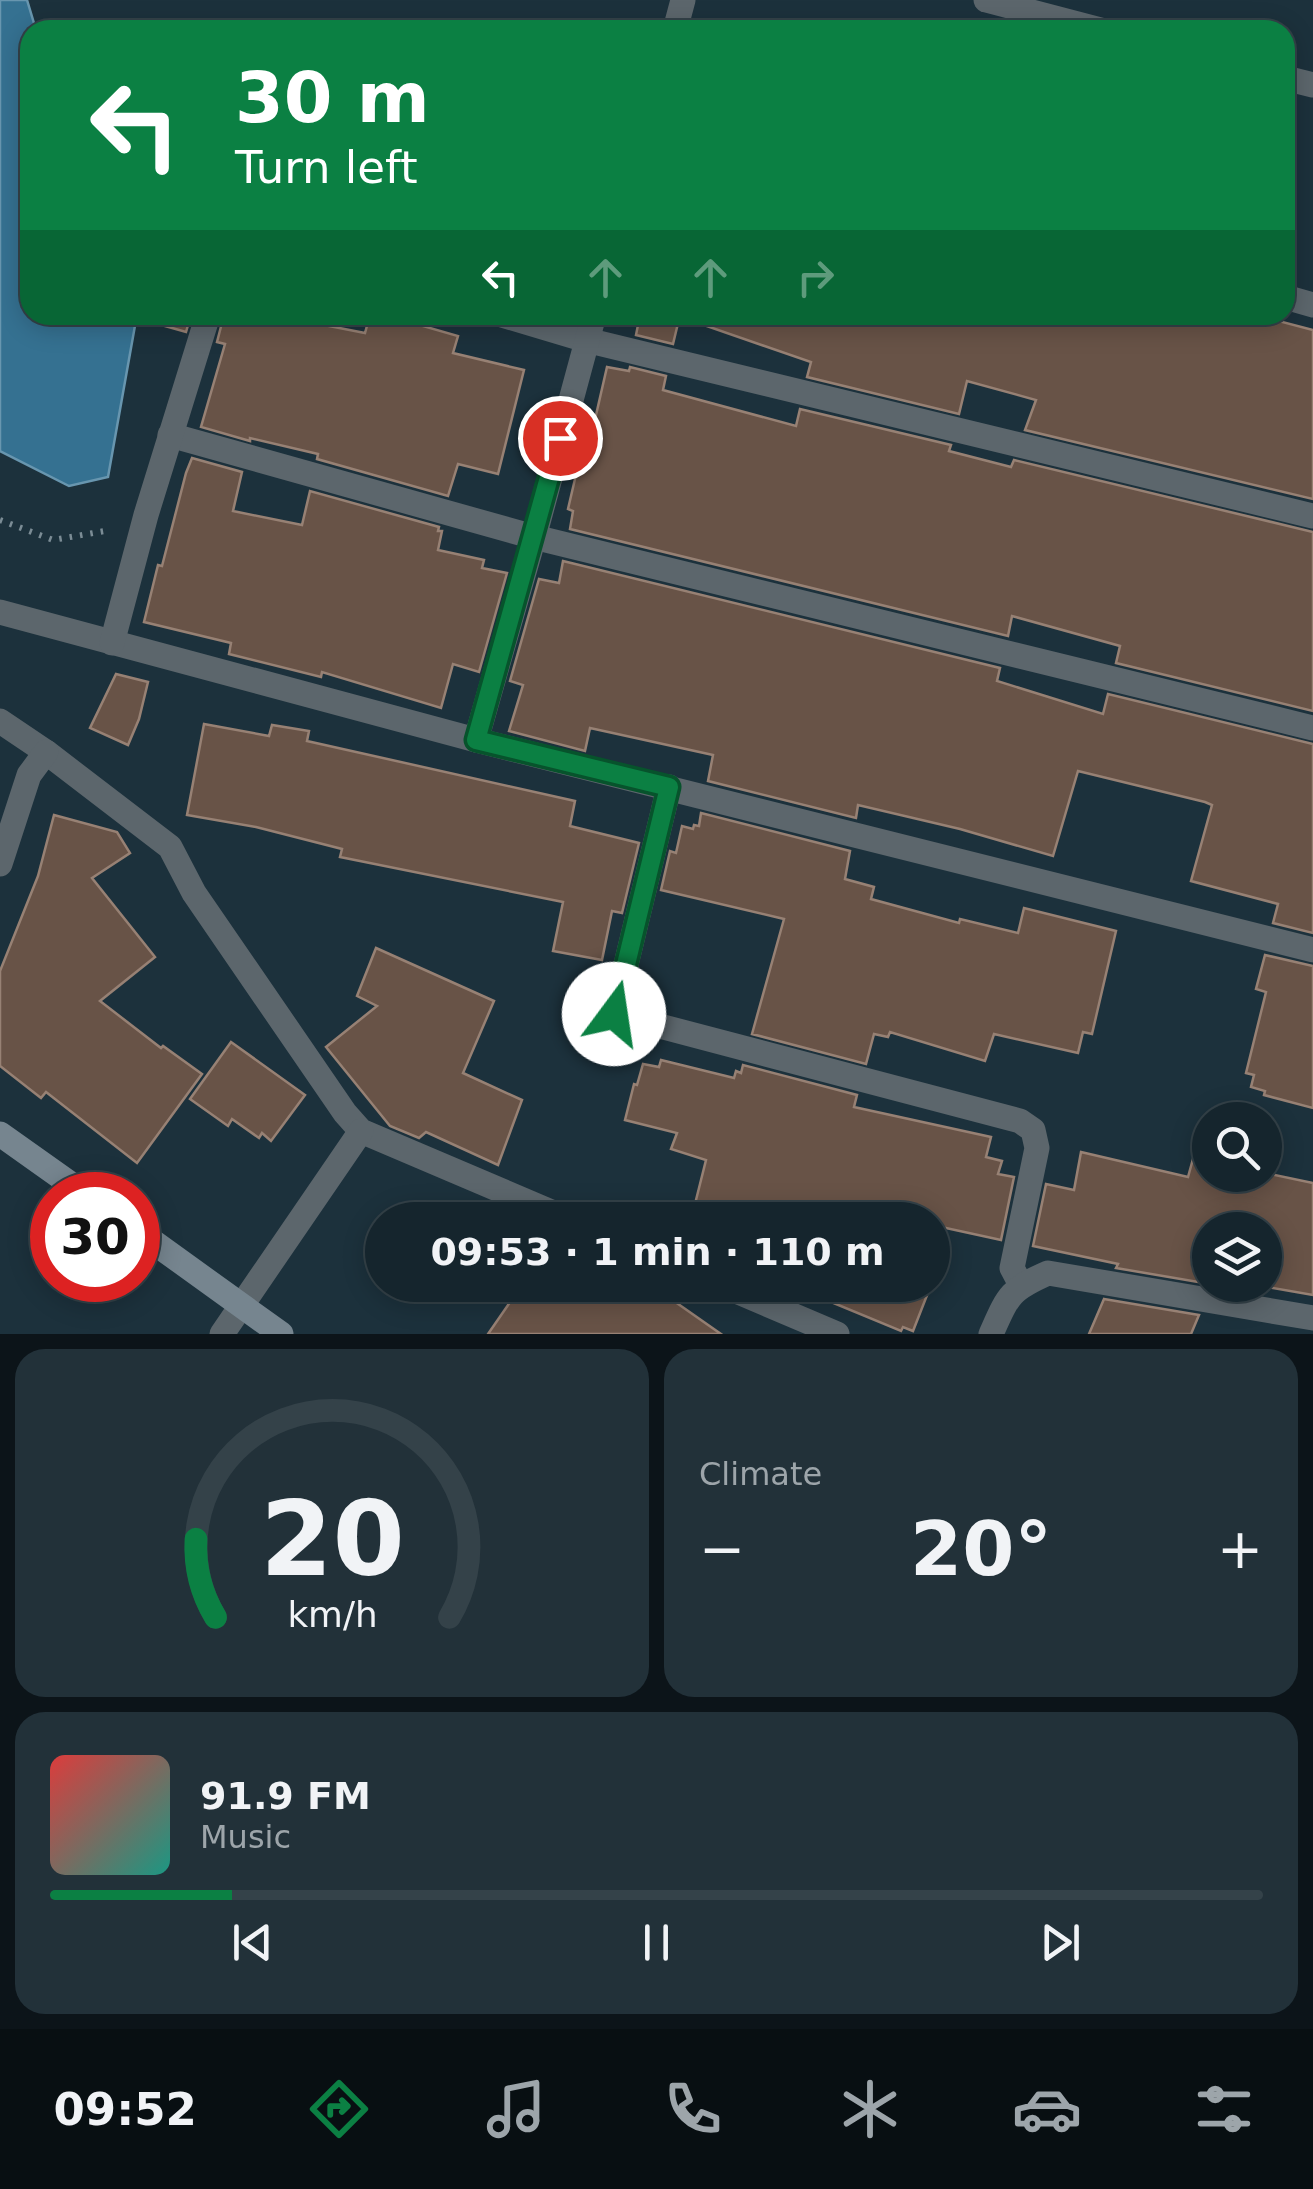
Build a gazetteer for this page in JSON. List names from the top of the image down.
{
  "page": {
    "turn": ["30 m", "Turn left"],
    "limit": "30",
    "trip": "09:53 · 1 min · 110 m",
    "tile": "Climate",
    "heat": ["−", "20°", "+"],
    "song": ["91.9 FM", "Music"],
    "tabs": "09:52",
    "gauge": ["20", "km/h"]
  }
}
